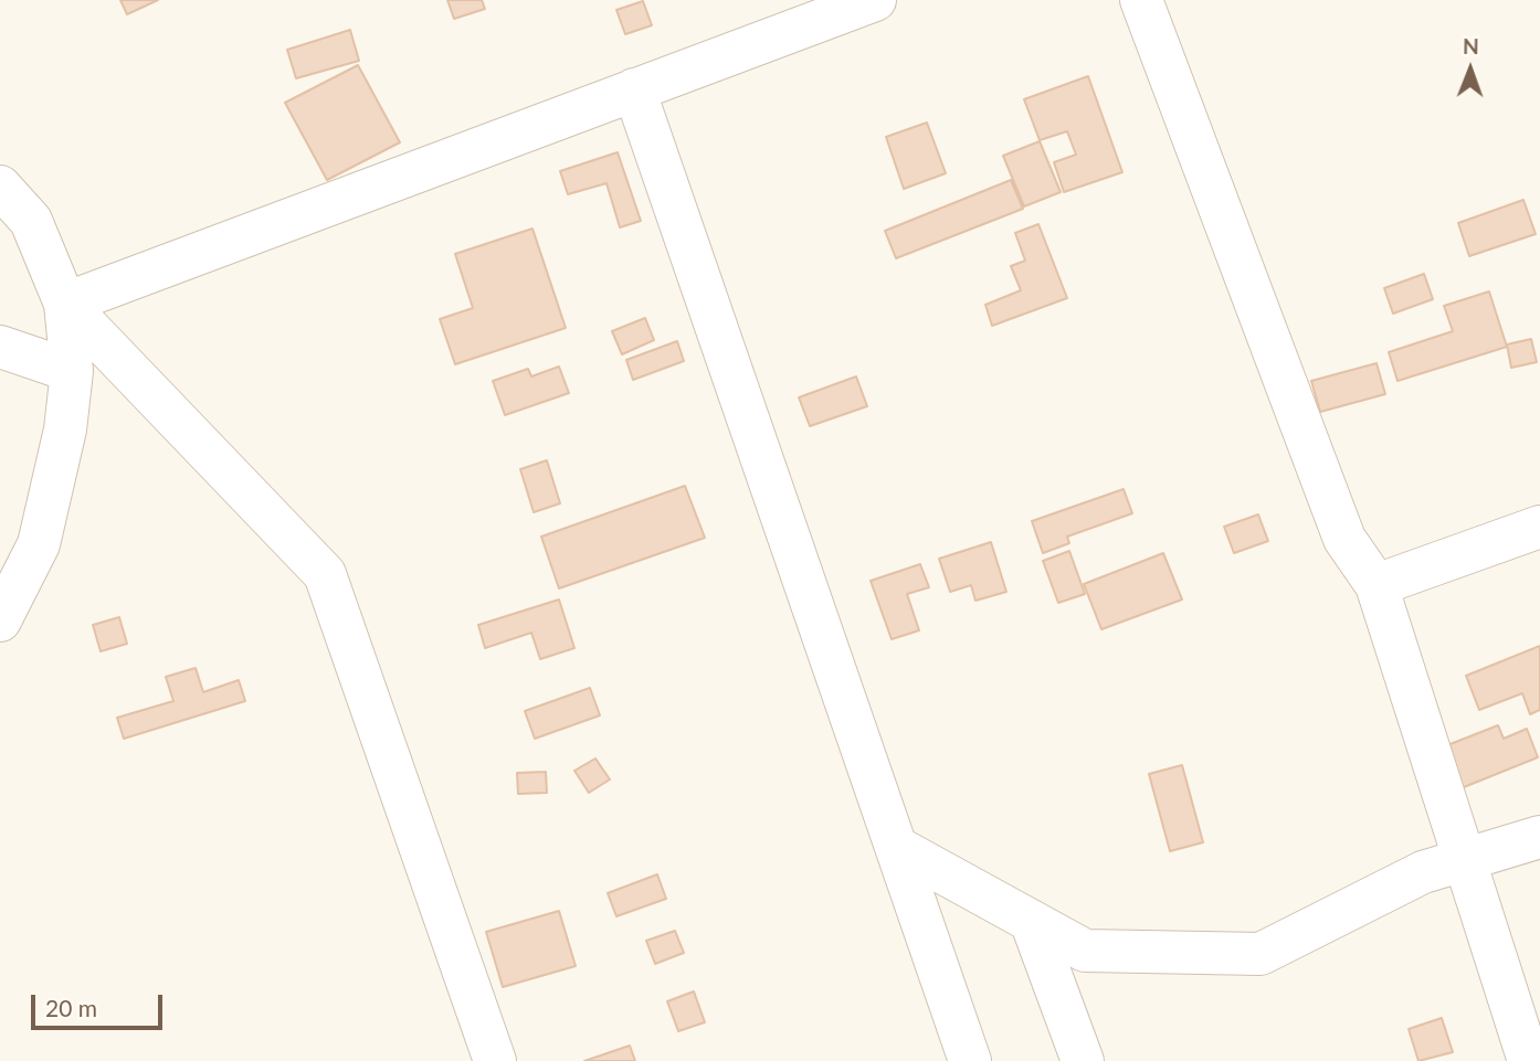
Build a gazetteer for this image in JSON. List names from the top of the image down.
{
  "scale_bar": "20 m",
  "north": "top"
}
